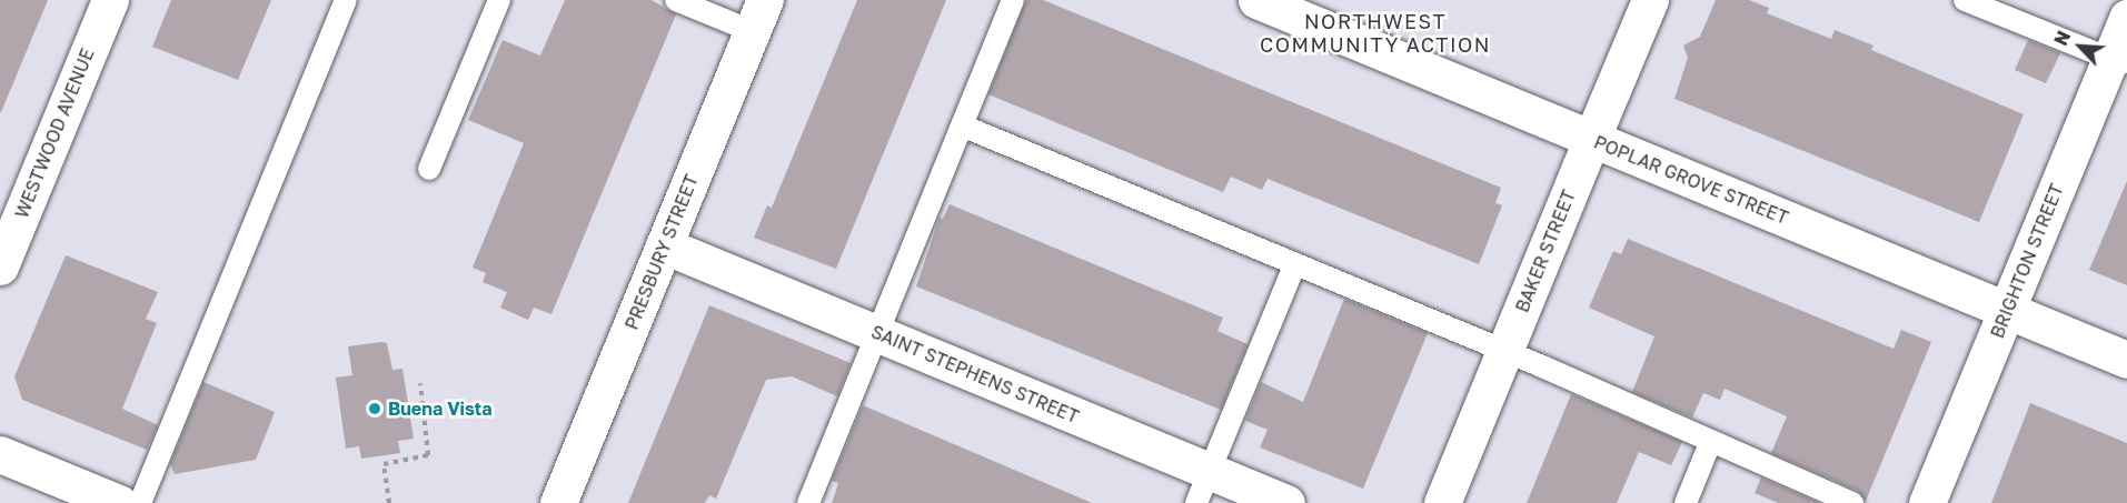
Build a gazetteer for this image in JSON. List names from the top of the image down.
{
  "streets": {
    "street": [
      "WESTWOOD AVENUE",
      "POPLAR GROVE STREET",
      "BAKER STREET",
      "PRESBURY STREET",
      "BRIGHTON STREET",
      "SAINT STEPHENS STREET"
    ]
  },
  "crossings": [
    ["POPLAR GROVE STREET", "BAKER STREET"],
    ["POPLAR GROVE STREET", "BRIGHTON STREET"],
    ["PRESBURY STREET", "SAINT STEPHENS STREET"]
  ],
  "districts": ["NORTHWEST COMMUNITY ACTION"],
  "places": ["Buena Vista"],
  "north": "top left"
}
